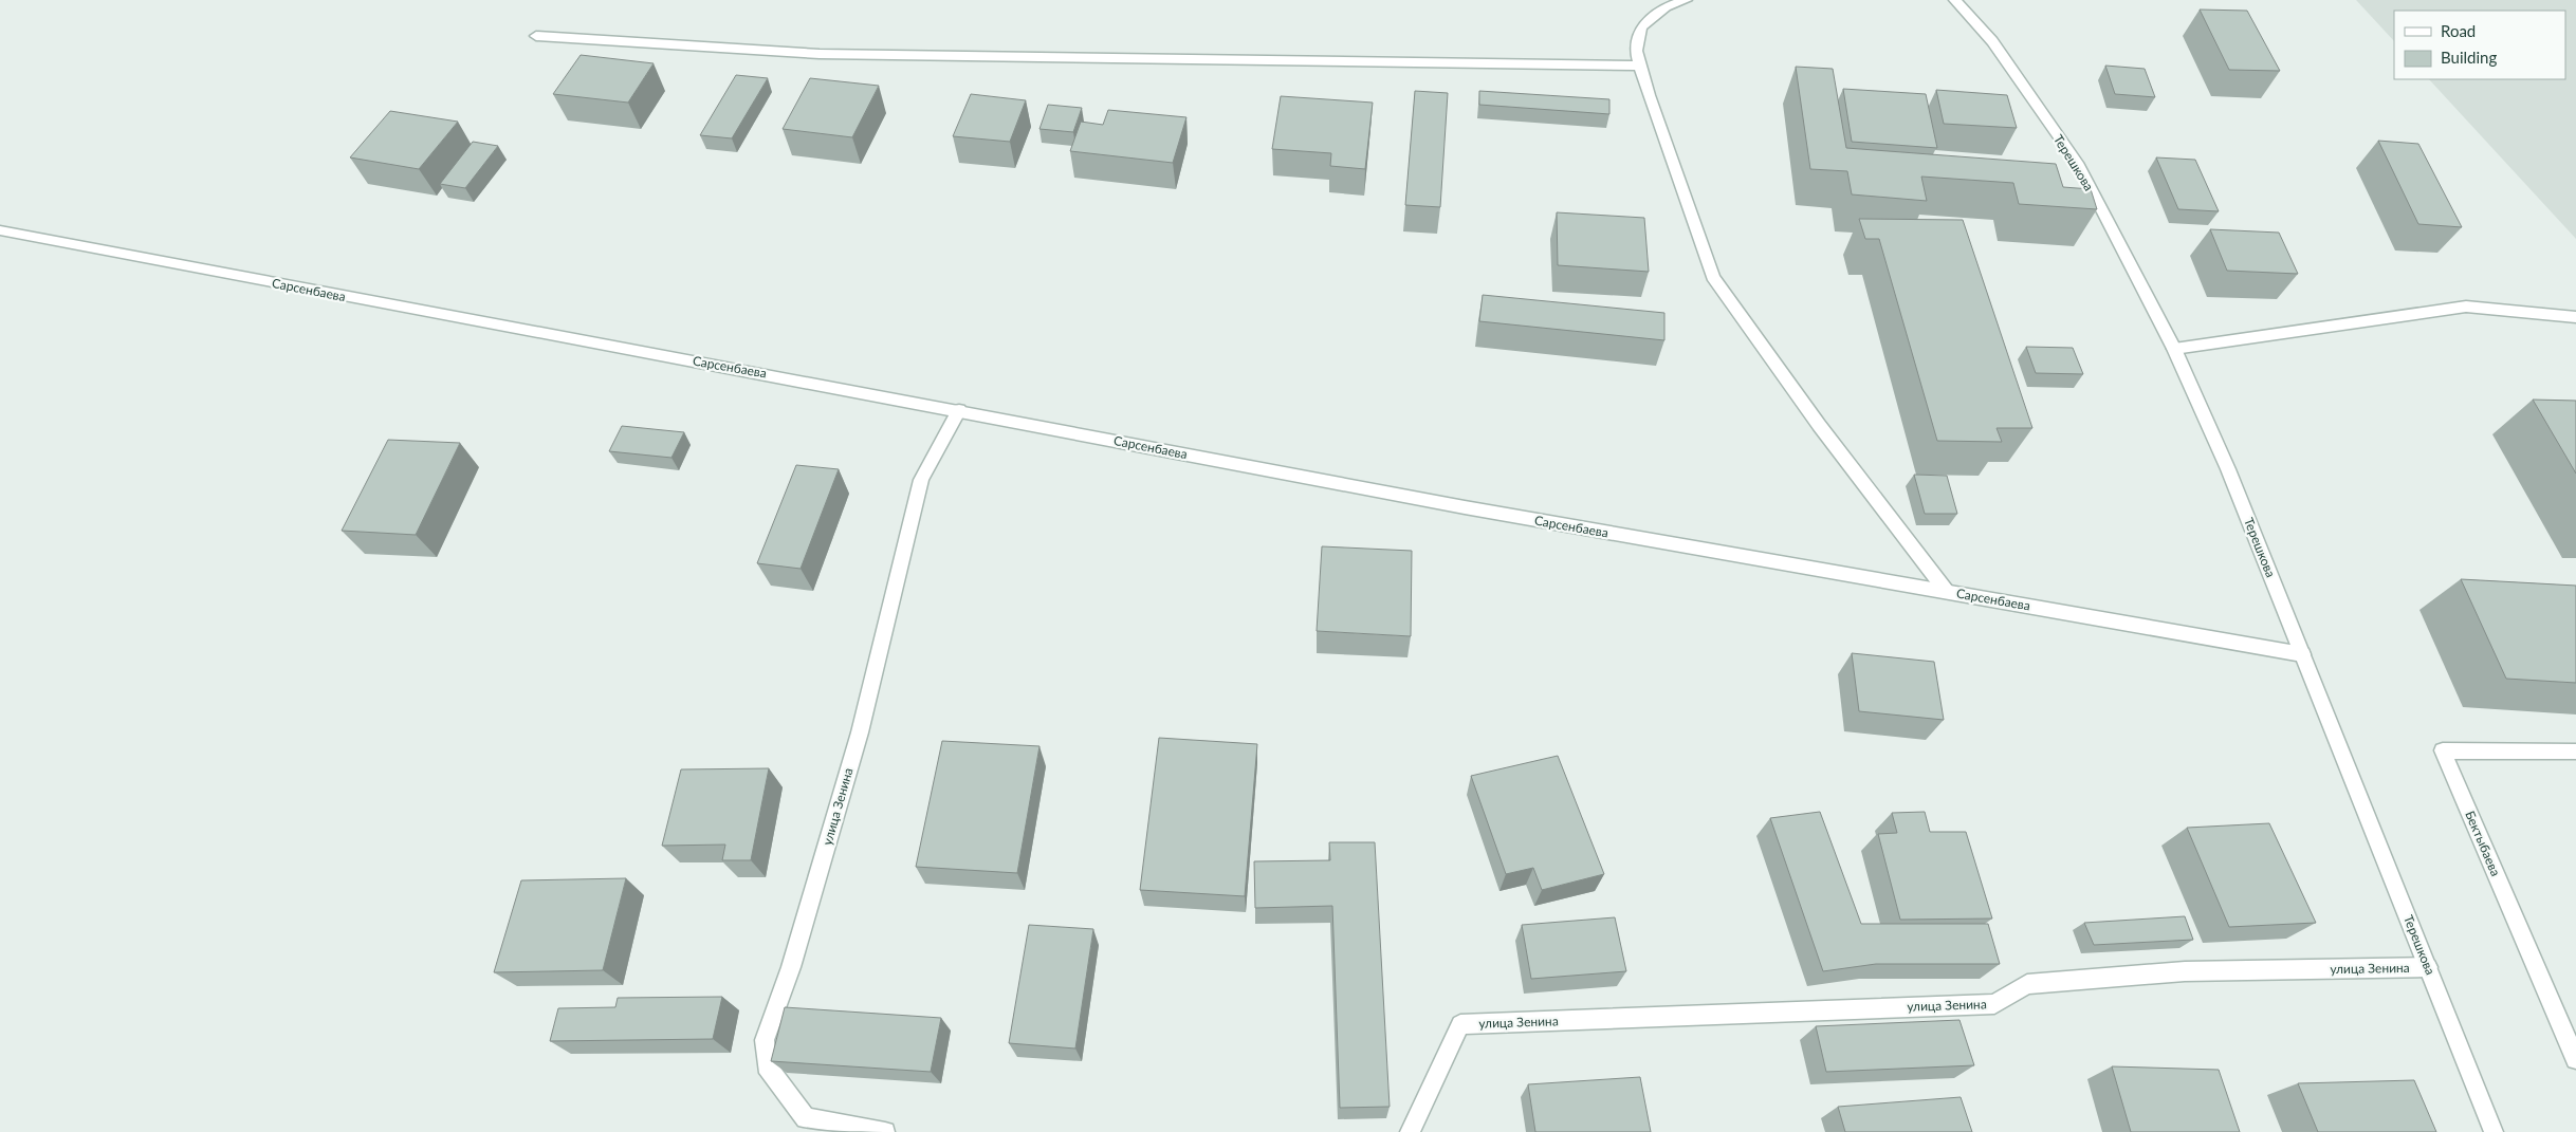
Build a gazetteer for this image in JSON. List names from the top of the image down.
{
  "streets": {
    "street": [
      "Терешкова",
      "Сарсенбаева",
      "улица Зенина",
      "Бектыбаева"
    ]
  },
  "crossings": [
    ["Терешкова", "Сарсенбаева"],
    ["Терешкова", "улица Зенина"],
    ["Сарсенбаева", "улица Зенина"]
  ],
  "legend": ["Road", "Building"]
}
